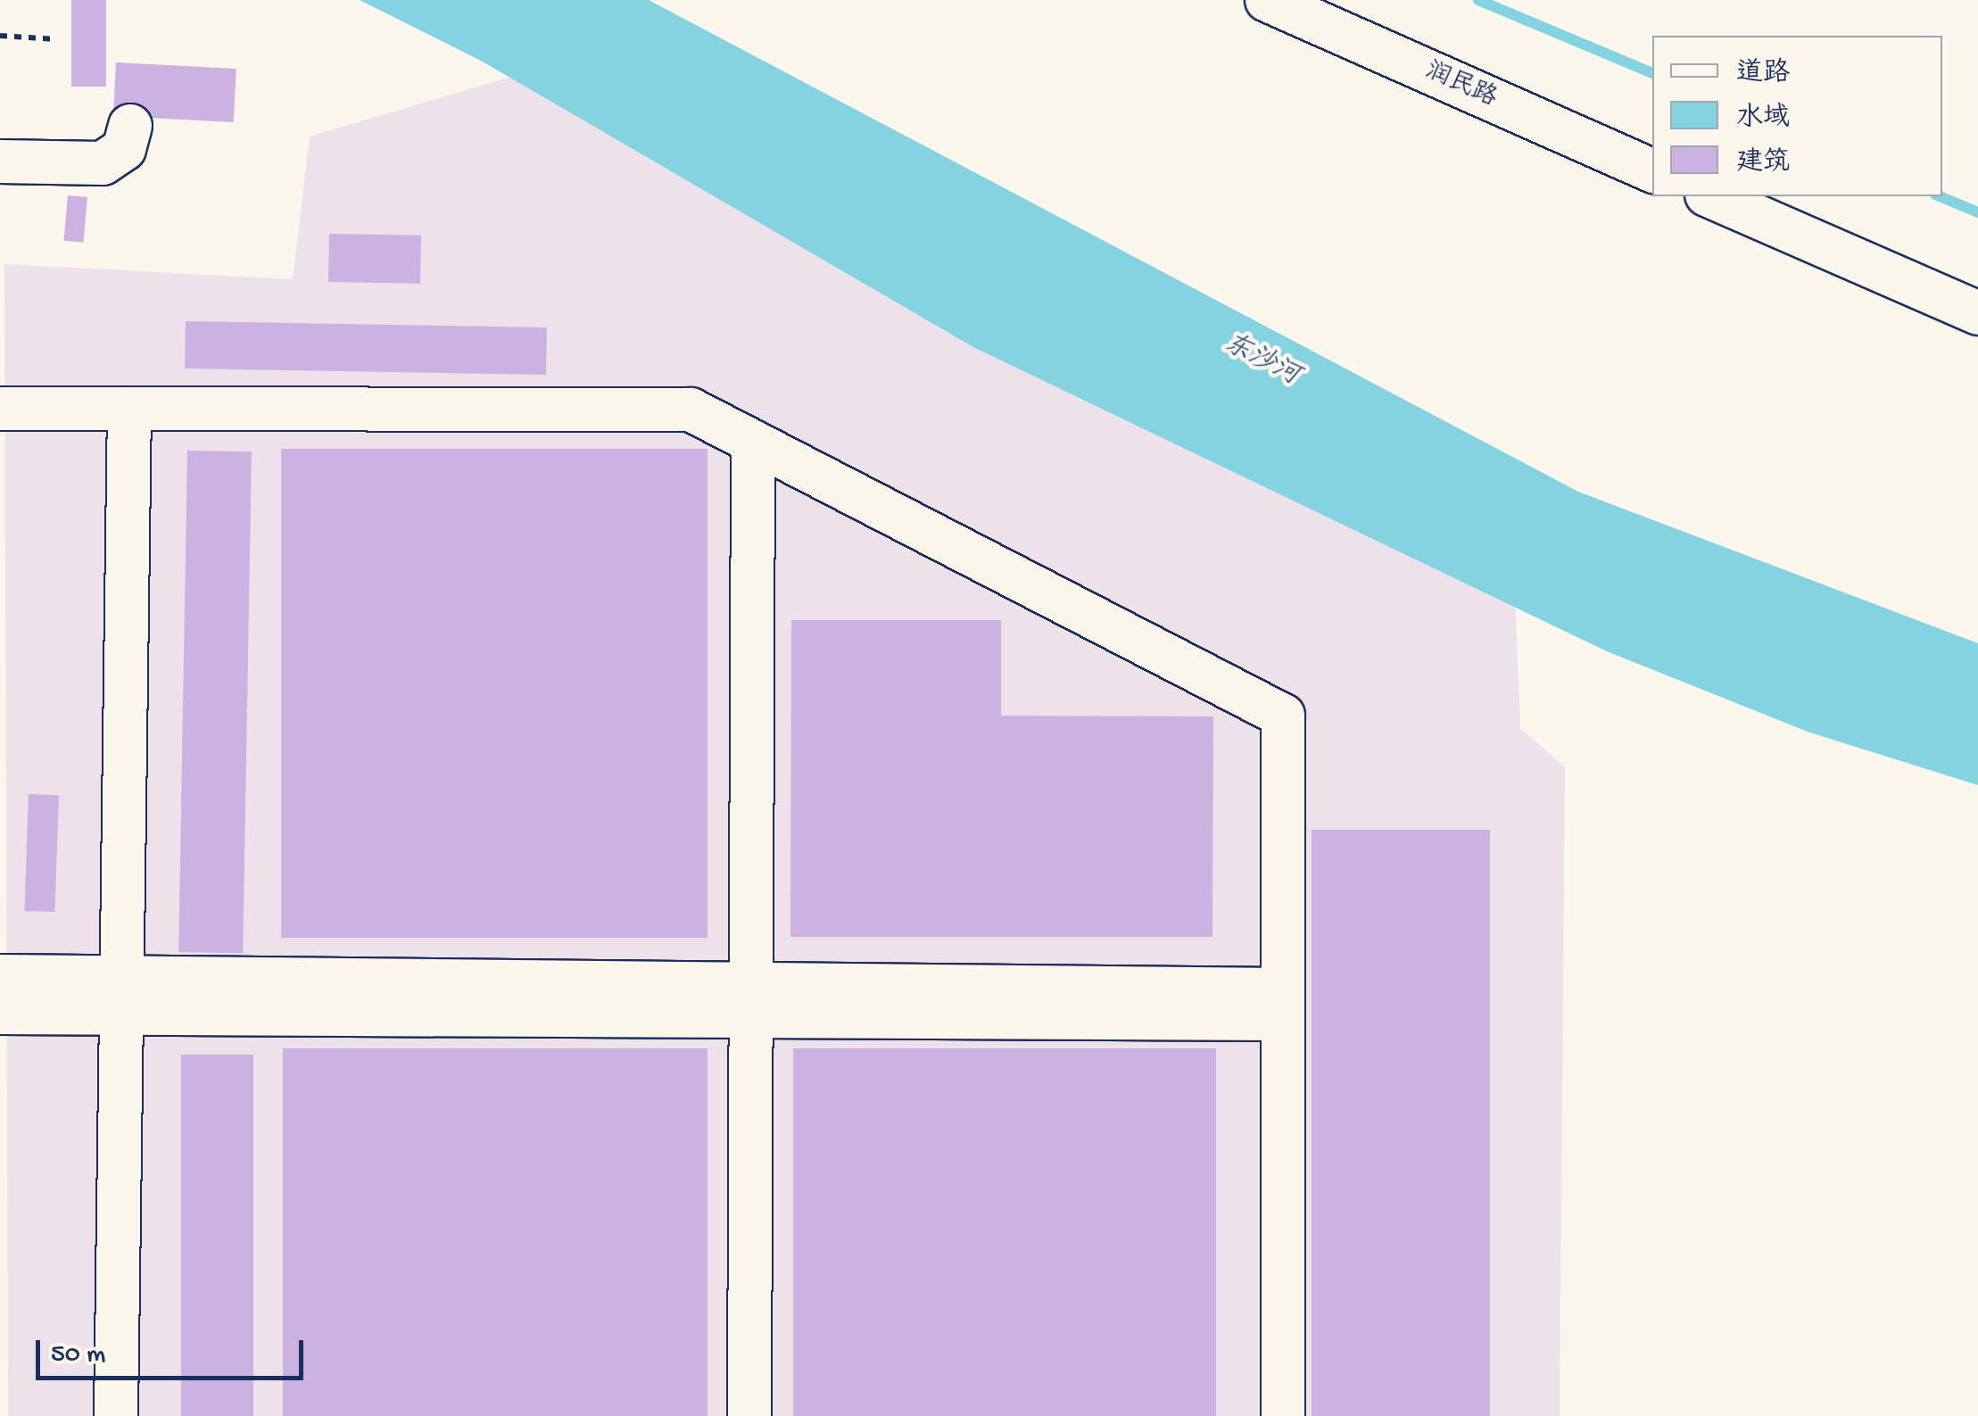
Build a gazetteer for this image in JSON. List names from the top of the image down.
{
  "streets": {
    "street": ["润民路"]
  },
  "water": ["东沙河"],
  "legend": ["道路", "水域", "建筑"],
  "scale_bar": "50 m"
}
